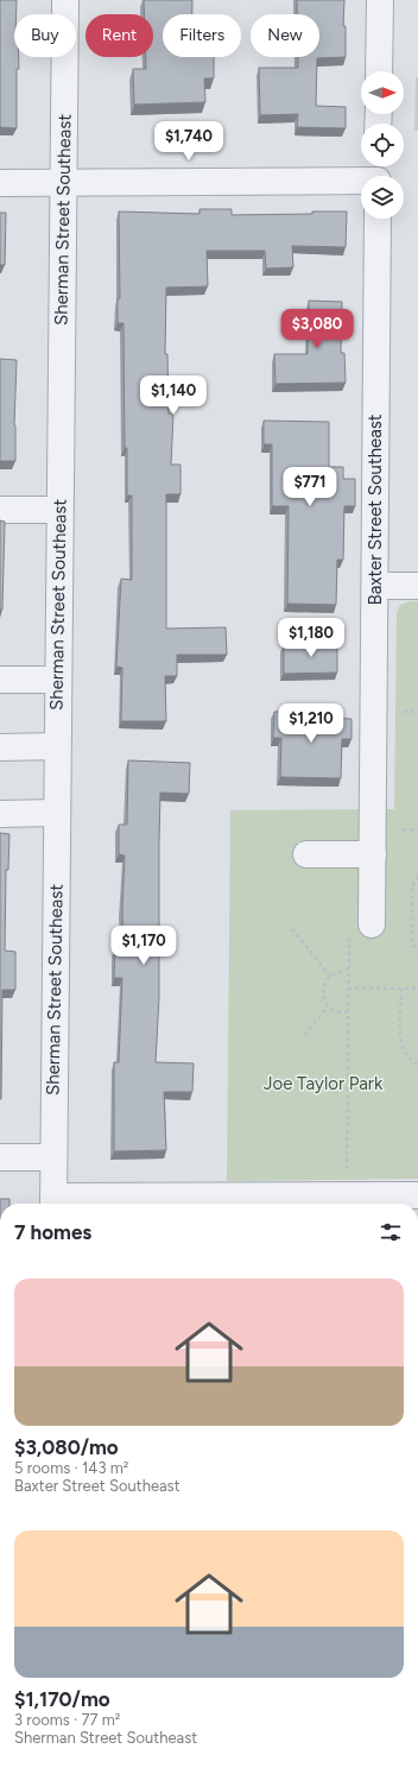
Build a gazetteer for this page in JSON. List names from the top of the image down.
{
  "streets": {
    "street": ["Sherman Street Southeast", "Baxter Street Southeast"]
  },
  "parks": ["Joe Taylor Park"],
  "north": "right",
  "page": {
    "chip": [
      "Buy",
      "Rent",
      "Filters",
      "New"
    ],
    "price": [
      "$1,740",
      "$3,080",
      "$1,140",
      "$771",
      "$1,180",
      "$1,210",
      "$1,170"
    ],
    "heading": "7 homes",
    "list": [
      {
        "name": "$3,080/mo",
        "note": "5 rooms · 143 m² · Baxter Street Southeast"
      },
      {
        "name": "$1,170/mo",
        "note": "3 rooms · 77 m² · Sherman Street Southeast"
      }
    ]
  }
}
